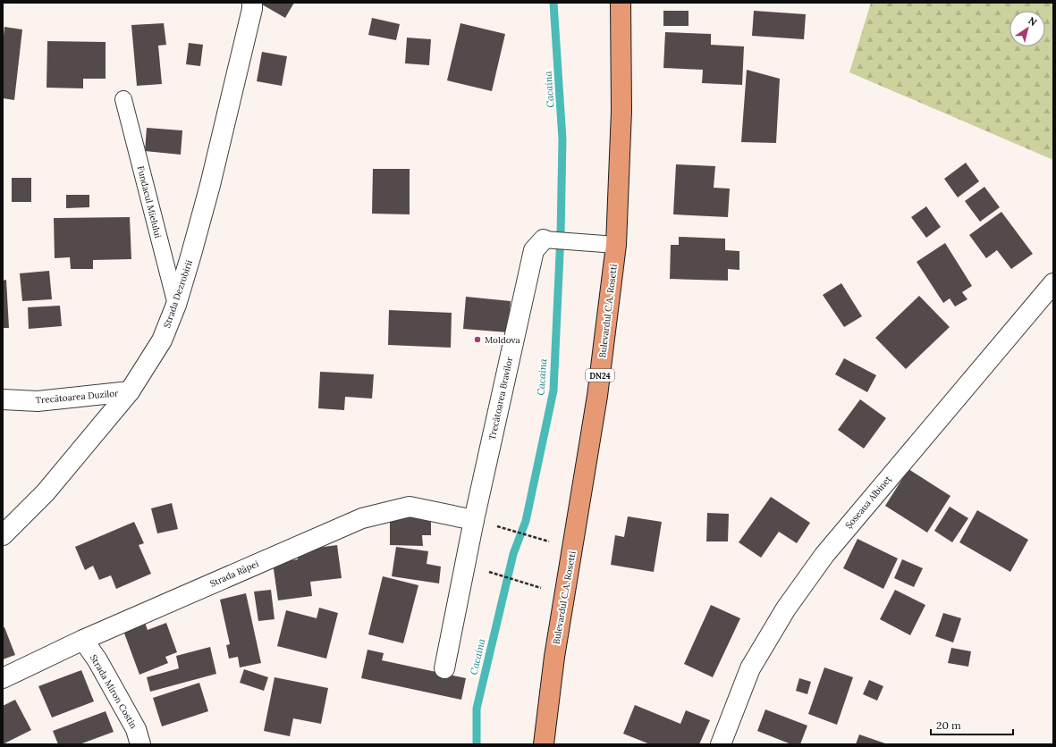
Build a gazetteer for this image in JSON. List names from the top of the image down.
{
  "streets": {
    "main road": ["Bulevardul C.A. Rosetti", "DN24"],
    "street": [
      "Strada Dezrobirii",
      "Trecătoarea Duzilor",
      "Trecătoarea Bravilor",
      "Șoseaua Albineț",
      "Strada Râpei",
      "Strada Miron Costin"
    ],
    "lane": ["Fundacul Mielului"]
  },
  "crossings": [
    ["Fundacul Mielului", "Strada Dezrobirii"],
    ["Strada Dezrobirii", "Trecătoarea Duzilor"],
    ["Trecătoarea Bravilor", "Strada Râpei"],
    ["Strada Râpei", "Strada Miron Costin"]
  ],
  "water": ["Cacaina"],
  "places": ["Moldova"],
  "scale_bar": "20 m",
  "north": "top right"
}
